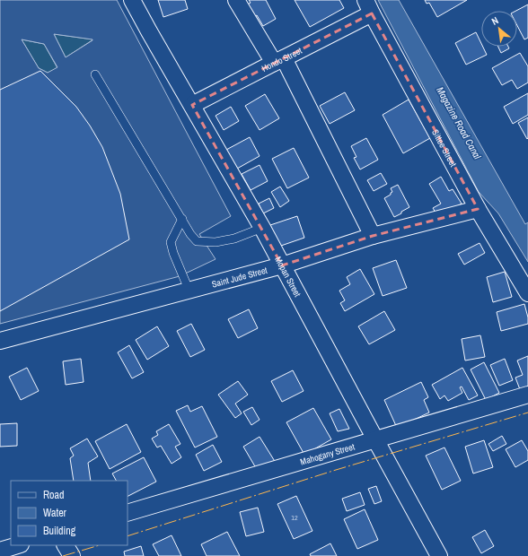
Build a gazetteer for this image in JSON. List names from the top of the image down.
{
  "streets": {
    "street": [
      "Hondo Street",
      "Sittee Street",
      "Mopan Street",
      "Saint Jude Street",
      "Mahogany Street"
    ]
  },
  "crossings": [
    ["Hondo Street", "Sittee Street"],
    ["Hondo Street", "Mopan Street"],
    ["Sittee Street", "Saint Jude Street"],
    ["Mopan Street", "Saint Jude Street"],
    ["Mopan Street", "Mahogany Street"]
  ],
  "water": ["Magazine Road Canal"],
  "house_numbers": ["12"],
  "legend": ["Road", "Water", "Building"],
  "north": "top left"
}
